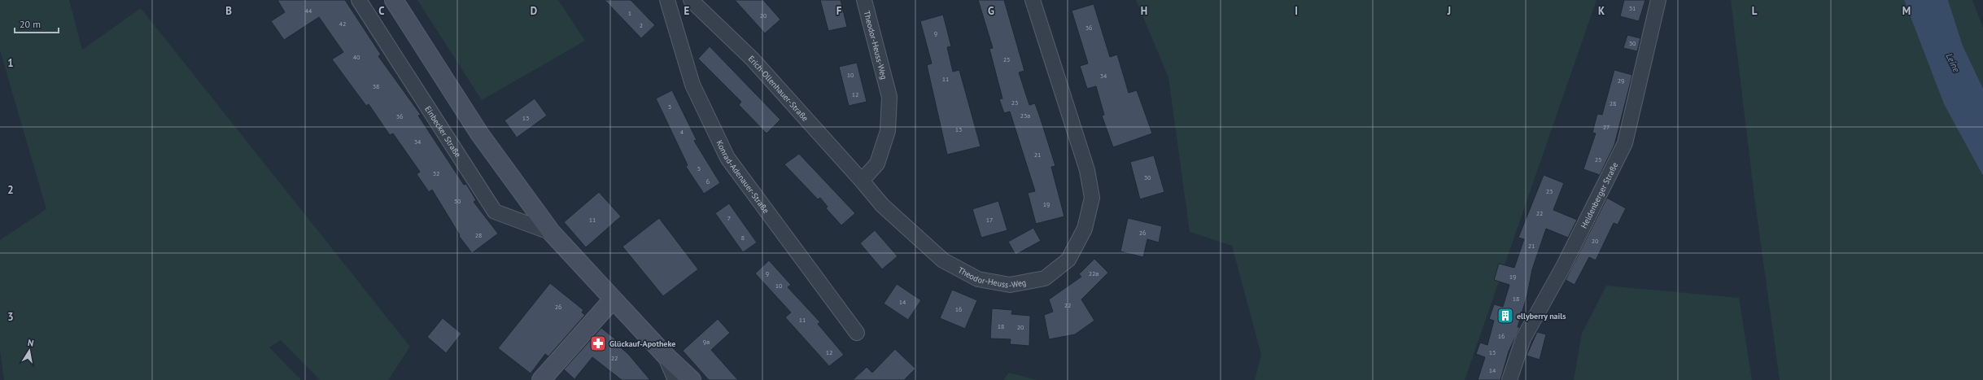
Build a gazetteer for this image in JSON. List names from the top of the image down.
{
  "streets": {
    "street": [
      "Theodor-Heuss-Weg",
      "Erich-Ollenhauer-Straße",
      "Einbecker Straße",
      "Konrad-Adenauer-Straße",
      "Heldenberger Straße"
    ]
  },
  "crossings": [
    ["Theodor-Heuss-Weg", "Erich-Ollenhauer-Straße"]
  ],
  "water": ["Leine"],
  "places": {
    "building": ["ellyberry nails"],
    "pharmacy": ["Glückauf-Apotheke"]
  },
  "house_numbers": [
    "31",
    "44",
    "1",
    "20",
    "42",
    "2",
    "36",
    "9",
    "30",
    "40",
    "25",
    "10",
    "34",
    "11",
    "29",
    "38",
    "12",
    "23",
    "28",
    "3",
    "23a",
    "36",
    "13",
    "27",
    "13",
    "4",
    "34",
    "21",
    "25",
    "5",
    "32",
    "30",
    "6",
    "23",
    "30",
    "19",
    "22",
    "7",
    "11",
    "17",
    "26",
    "28",
    "8",
    "20",
    "21",
    "9",
    "22a",
    "19",
    "10",
    "18",
    "14",
    "22",
    "26",
    "16",
    "11",
    "18",
    "20",
    "16",
    "9a",
    "12",
    "15",
    "22",
    "14"
  ],
  "scale_bar": "20 m",
  "north": "top",
  "grid": {
    "columns": [
      "B",
      "C",
      "D",
      "E",
      "F",
      "G",
      "H",
      "I",
      "J",
      "K",
      "L",
      "M"
    ],
    "rows": ["1", "2", "3"]
  }
}
